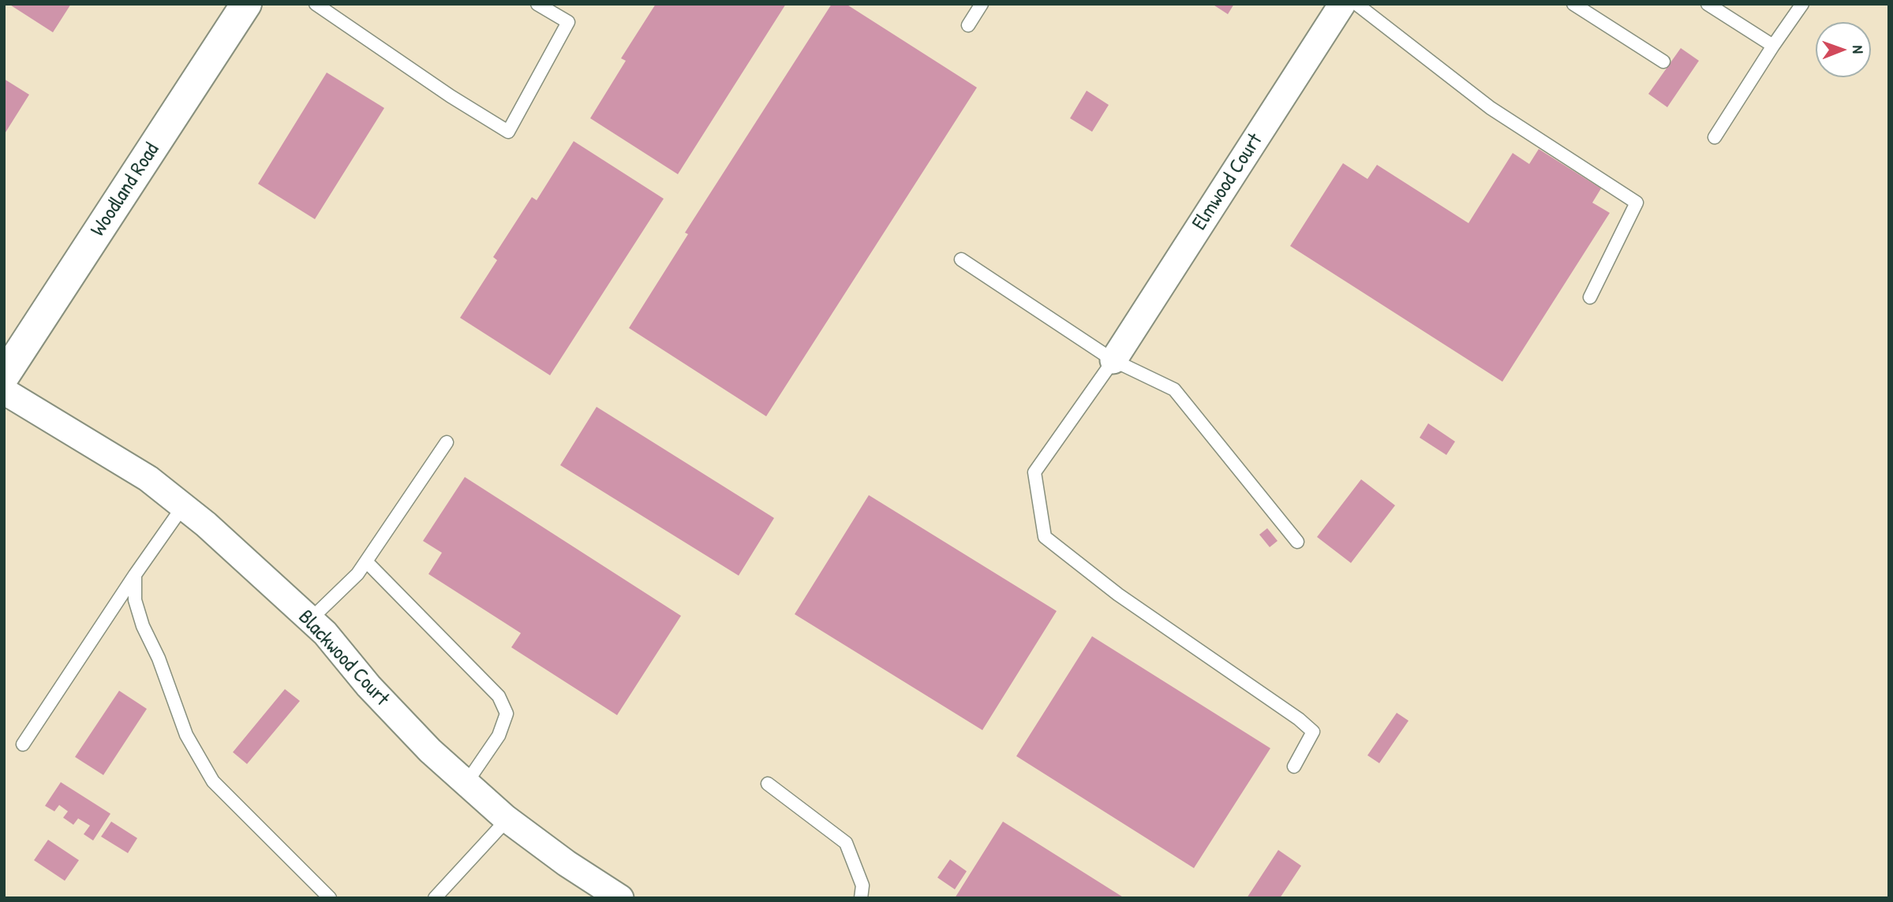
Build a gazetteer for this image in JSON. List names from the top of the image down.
{
  "streets": {
    "street": ["Elmwood Court", "Woodland Road", "Blackwood Court"]
  },
  "north": "right"
}
